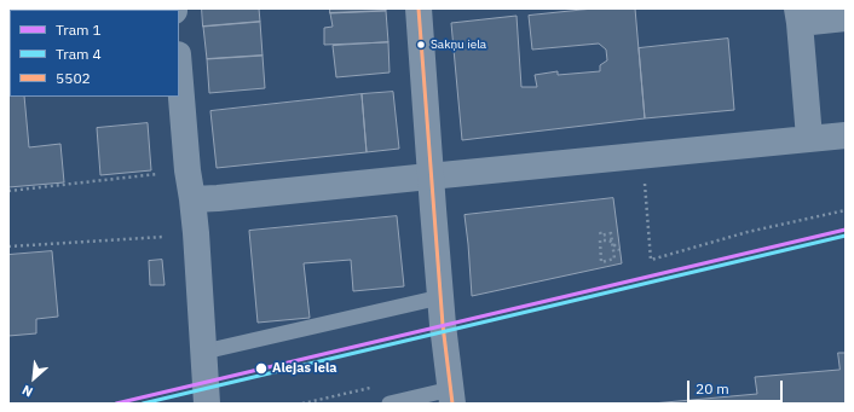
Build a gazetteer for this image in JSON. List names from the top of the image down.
{
  "places": ["Sakņu iela", "Alejas iela"],
  "lines": ["transit line 5502", "tram line 1", "tram line 4"],
  "legend": ["Tram 1", "Tram 4", "5502"],
  "scale_bar": "20 m",
  "north": "bottom left"
}
